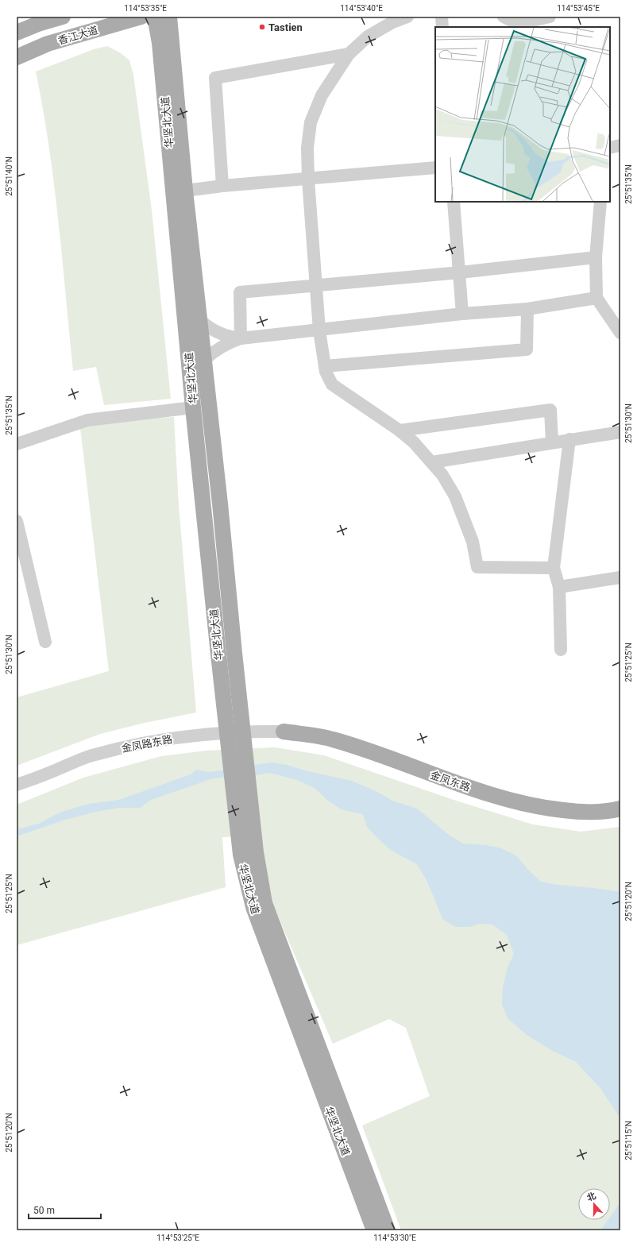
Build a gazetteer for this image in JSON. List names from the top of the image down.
{
  "streets": {
    "main road": ["香江大道", "华坚北大道", "金凤东路"],
    "street": ["金凤路东路"]
  },
  "crossings": [
    ["金凤路东路", "金凤东路"]
  ],
  "places": ["Tastien"],
  "scale_bar": "50 m",
  "north": "top",
  "coordinates": [
    "114°53'35\"E",
    "114°53'40\"E",
    "114°53'45\"E",
    "25°51'40\"N",
    "25°51'35\"N",
    "25°51'30\"N",
    "25°51'25\"N",
    "25°51'20\"N",
    "25°51'15\"N",
    "114°53'25\"E",
    "114°53'30\"E"
  ]
}
